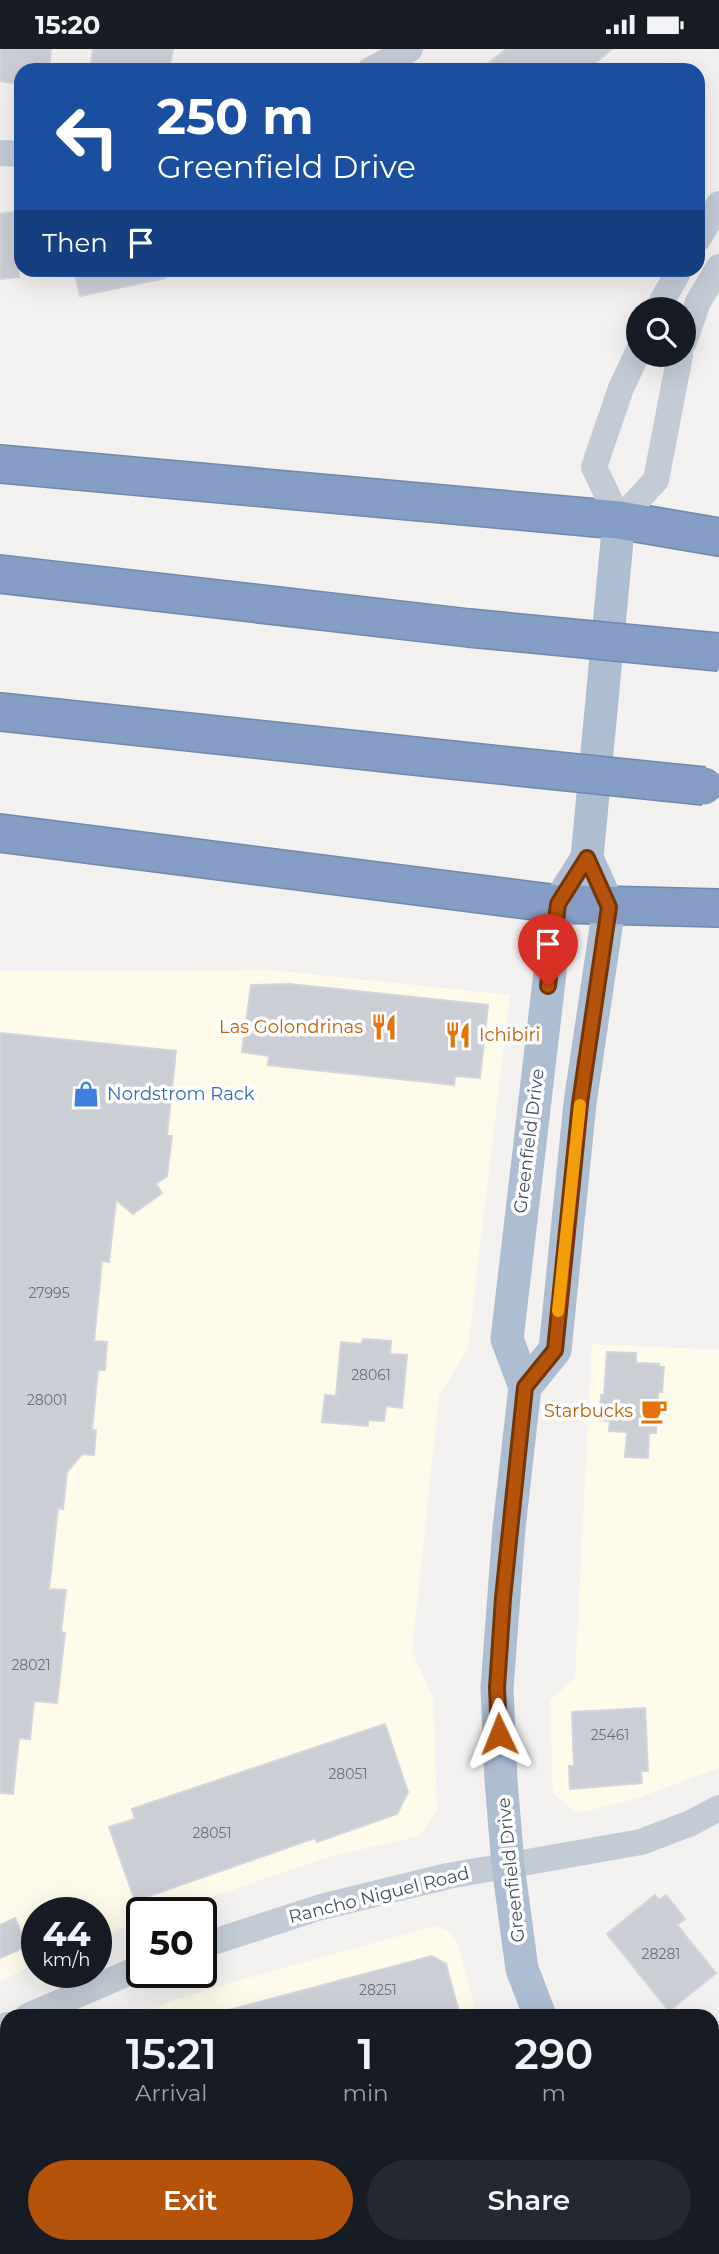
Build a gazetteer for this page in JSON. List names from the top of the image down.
{
  "streets": {
    "main road": ["Greenfield Drive"],
    "street": ["Rancho Niguel Road"]
  },
  "crossings": [
    ["Greenfield Drive", "Rancho Niguel Road"]
  ],
  "places": {
    "restaurant": ["Las Golondrinas", "Ichibiri"],
    "shop": ["Nordstrom Rack"],
    "cafe": ["Starbucks"]
  },
  "house_numbers": [
    "27995",
    "28061",
    "28001",
    "28021",
    "25461",
    "28051",
    "28051",
    "28281",
    "28251"
  ],
  "page": {
    "status": "15:20",
    "turn": ["250 m", "Greenfield Drive"],
    "then": "Then",
    "speed": "44 km/h",
    "limit": "50",
    "eta": [
      "15:21",
      "Arrival",
      "1",
      "min",
      "290",
      "m"
    ],
    "buttons": ["Exit", "Share"]
  }
}
